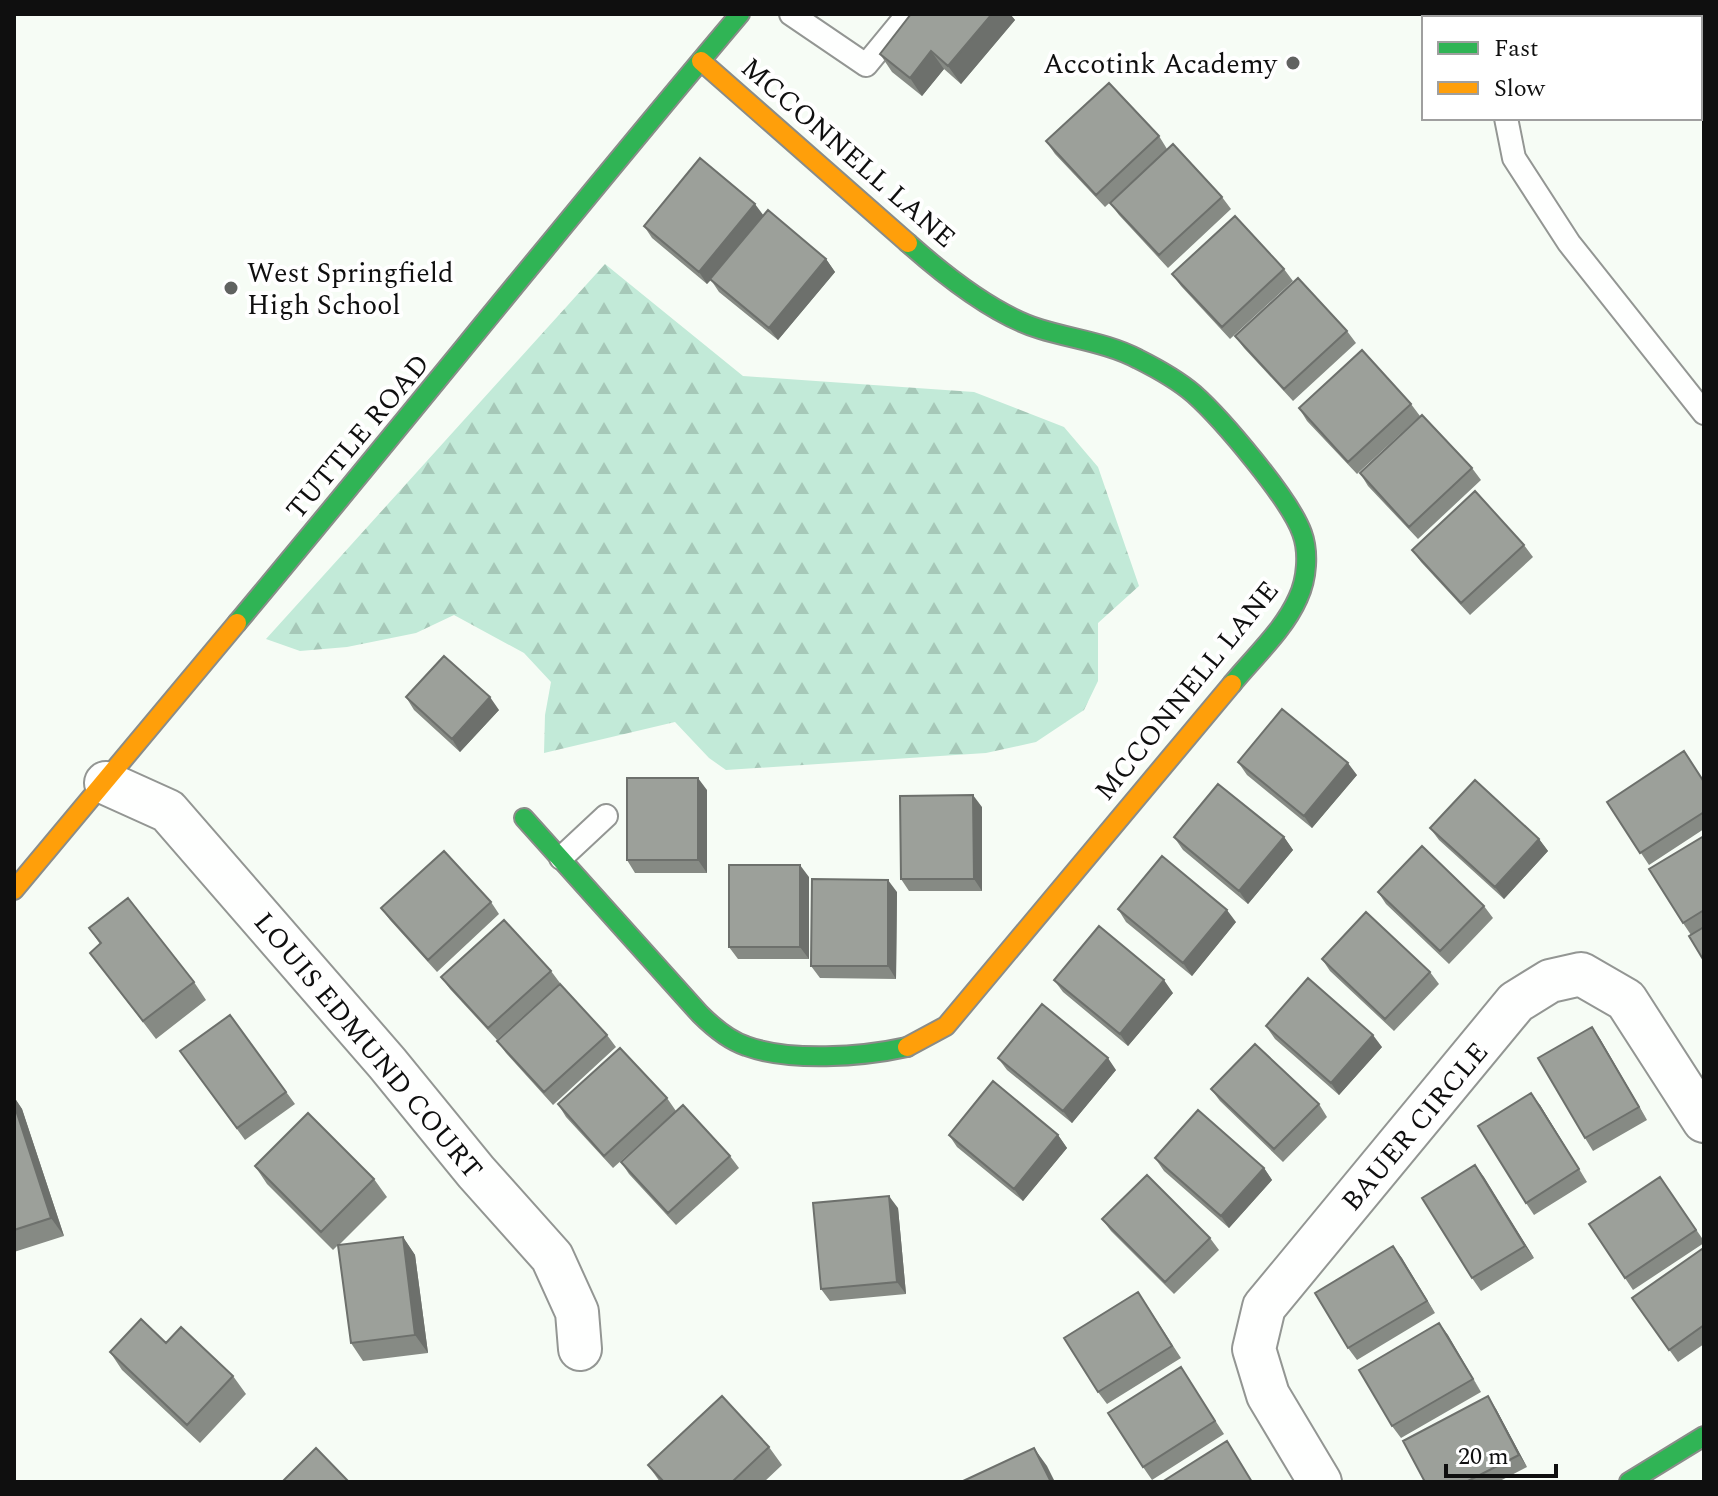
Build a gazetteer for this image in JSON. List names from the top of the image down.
{
  "streets": {
    "street": [
      "MCCONNELL LANE",
      "TUTTLE ROAD",
      "LOUIS EDMUND COURT",
      "BAUER CIRCLE"
    ]
  },
  "crossings": [
    ["MCCONNELL LANE", "TUTTLE ROAD"],
    ["TUTTLE ROAD", "LOUIS EDMUND COURT"]
  ],
  "places": ["Accotink Academy", "West Springfield High School"],
  "legend": ["Fast", "Slow"],
  "scale_bar": "20 m"
}
